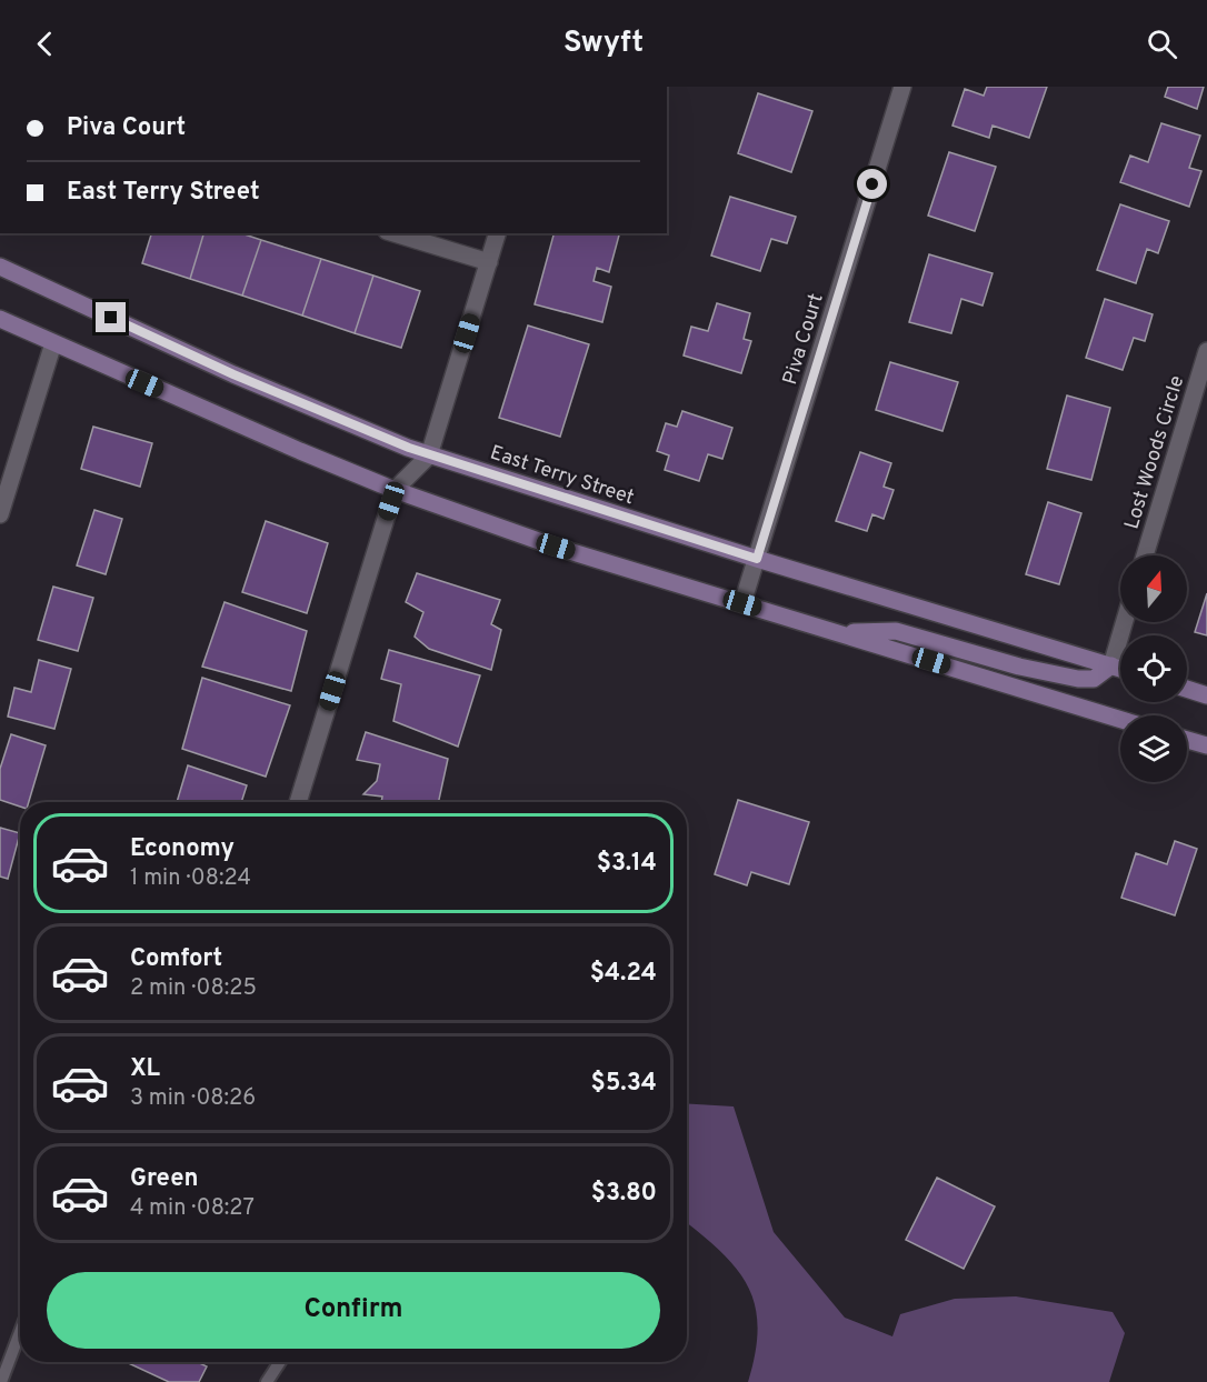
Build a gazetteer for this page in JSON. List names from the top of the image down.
{
  "streets": {
    "street": ["Piva Court", "Lost Woods Circle", "East Terry Street"]
  },
  "crossings": [
    ["Piva Court", "East Terry Street"]
  ],
  "north": "top",
  "page": {
    "header": "Swyft",
    "banner": ["Piva Court", "East Terry Street"],
    "list": [
      {
        "name": "Economy",
        "note": "1 min · 08:24",
        "value": "$3.14"
      },
      {
        "name": "Comfort",
        "note": "2 min · 08:25",
        "value": "$4.24"
      },
      {
        "name": "XL",
        "note": "3 min · 08:26",
        "value": "$5.34"
      },
      {
        "name": "Green",
        "note": "4 min · 08:27",
        "value": "$3.80"
      }
    ],
    "buttons": "Confirm"
  }
}
